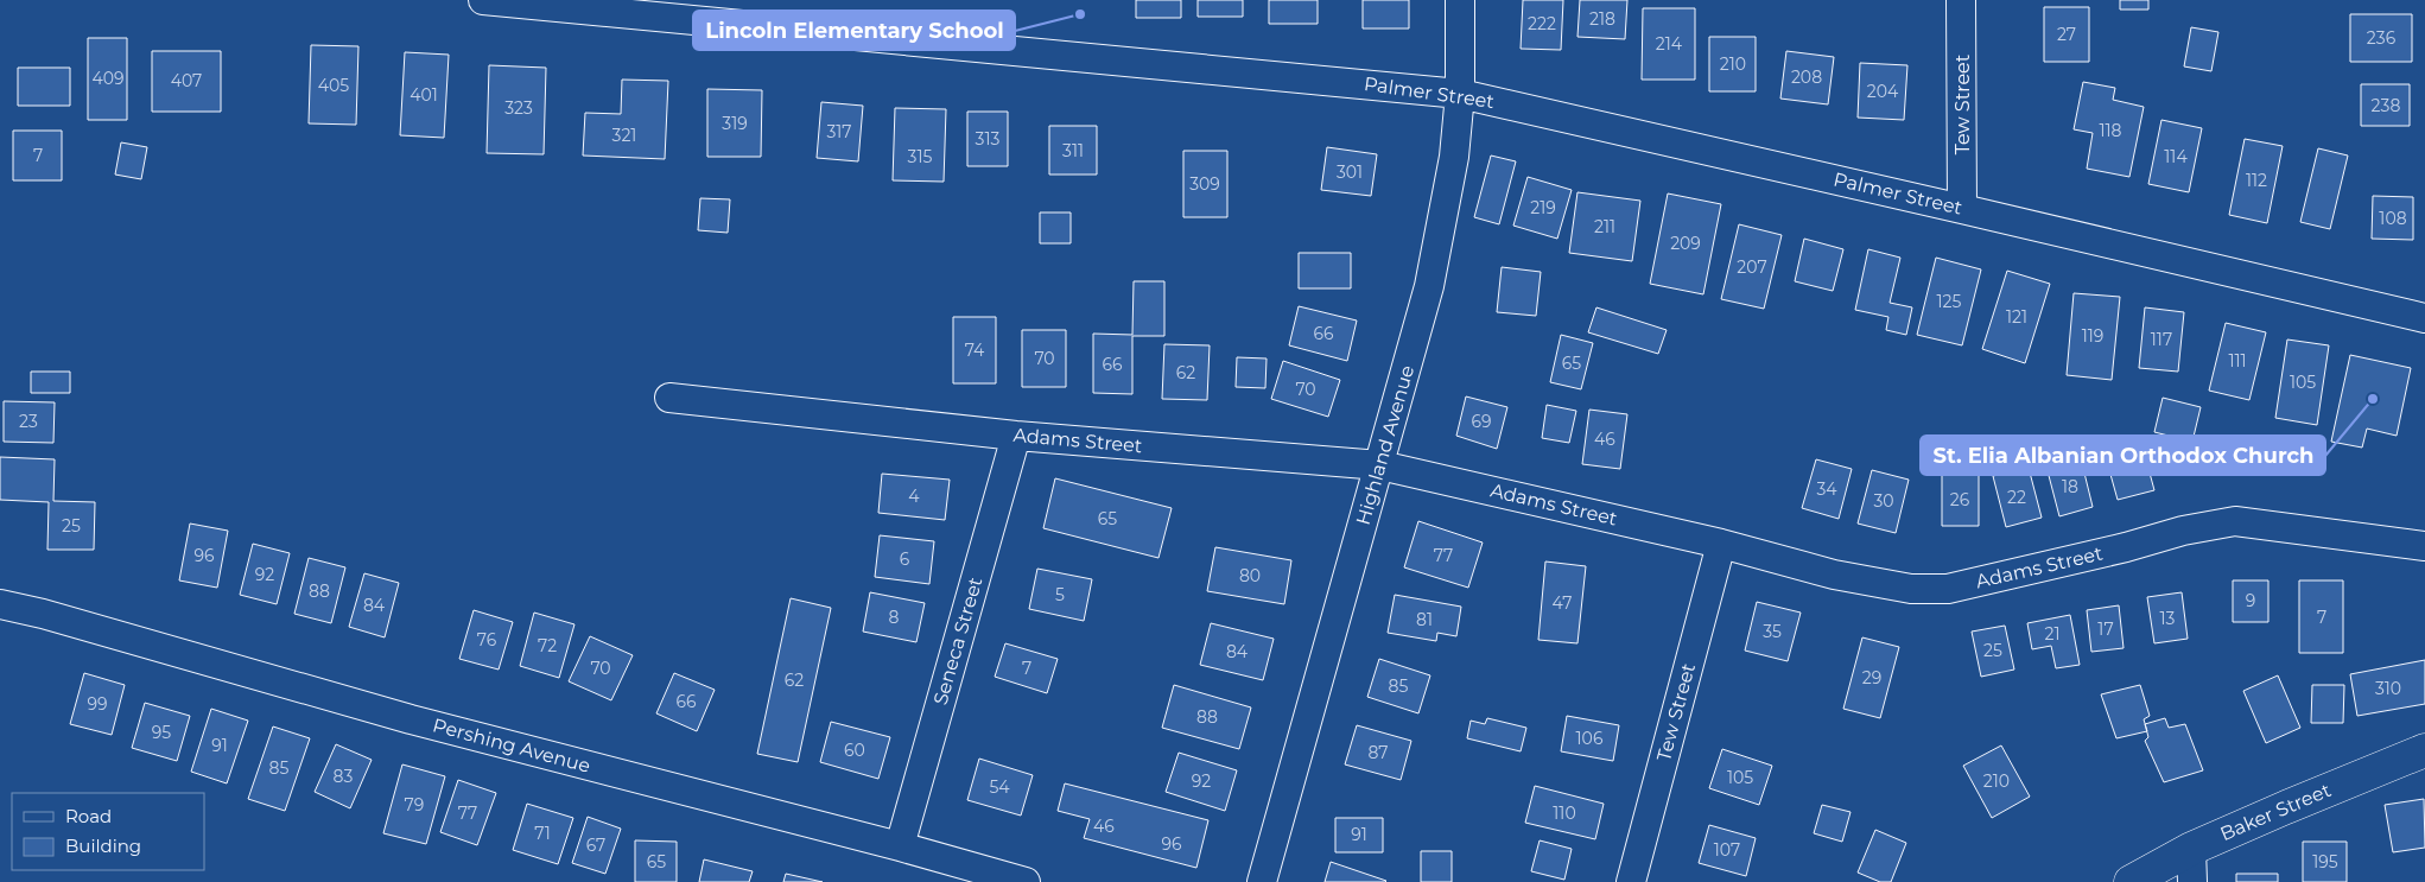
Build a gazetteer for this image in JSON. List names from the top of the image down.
{
  "streets": {
    "street": [
      "Palmer Street",
      "Tew Street",
      "Adams Street",
      "Highland Avenue",
      "Seneca Street",
      "Pershing Avenue",
      "Baker Street"
    ]
  },
  "crossings": [
    ["Palmer Street", "Tew Street"],
    ["Palmer Street", "Highland Avenue"],
    ["Tew Street", "Adams Street"],
    ["Adams Street", "Highland Avenue"],
    ["Adams Street", "Seneca Street"],
    ["Seneca Street", "Pershing Avenue"]
  ],
  "places": ["Lincoln Elementary School", "St. Elia Albanian Orthodox Church"],
  "house_numbers": [
    "218",
    "222",
    "27",
    "236",
    "214",
    "210",
    "208",
    "409",
    "407",
    "405",
    "204",
    "401",
    "238",
    "323",
    "319",
    "118",
    "317",
    "321",
    "313",
    "311",
    "7",
    "315",
    "114",
    "301",
    "112",
    "309",
    "219",
    "108",
    "211",
    "209",
    "207",
    "125",
    "121",
    "66",
    "119",
    "117",
    "74",
    "70",
    "111",
    "65",
    "66",
    "62",
    "105",
    "70",
    "23",
    "69",
    "46",
    "18",
    "34",
    "4",
    "22",
    "26",
    "30",
    "65",
    "25",
    "96",
    "77",
    "6",
    "92",
    "80",
    "88",
    "5",
    "9",
    "47",
    "84",
    "8",
    "7",
    "13",
    "81",
    "17",
    "35",
    "21",
    "76",
    "72",
    "25",
    "84",
    "70",
    "7",
    "29",
    "62",
    "85",
    "310",
    "66",
    "99",
    "88",
    "95",
    "106",
    "91",
    "60",
    "87",
    "85",
    "83",
    "105",
    "92",
    "210",
    "54",
    "79",
    "77",
    "110",
    "46",
    "71",
    "91",
    "96",
    "67",
    "107",
    "65",
    "195"
  ],
  "legend": ["Road", "Building"]
}
